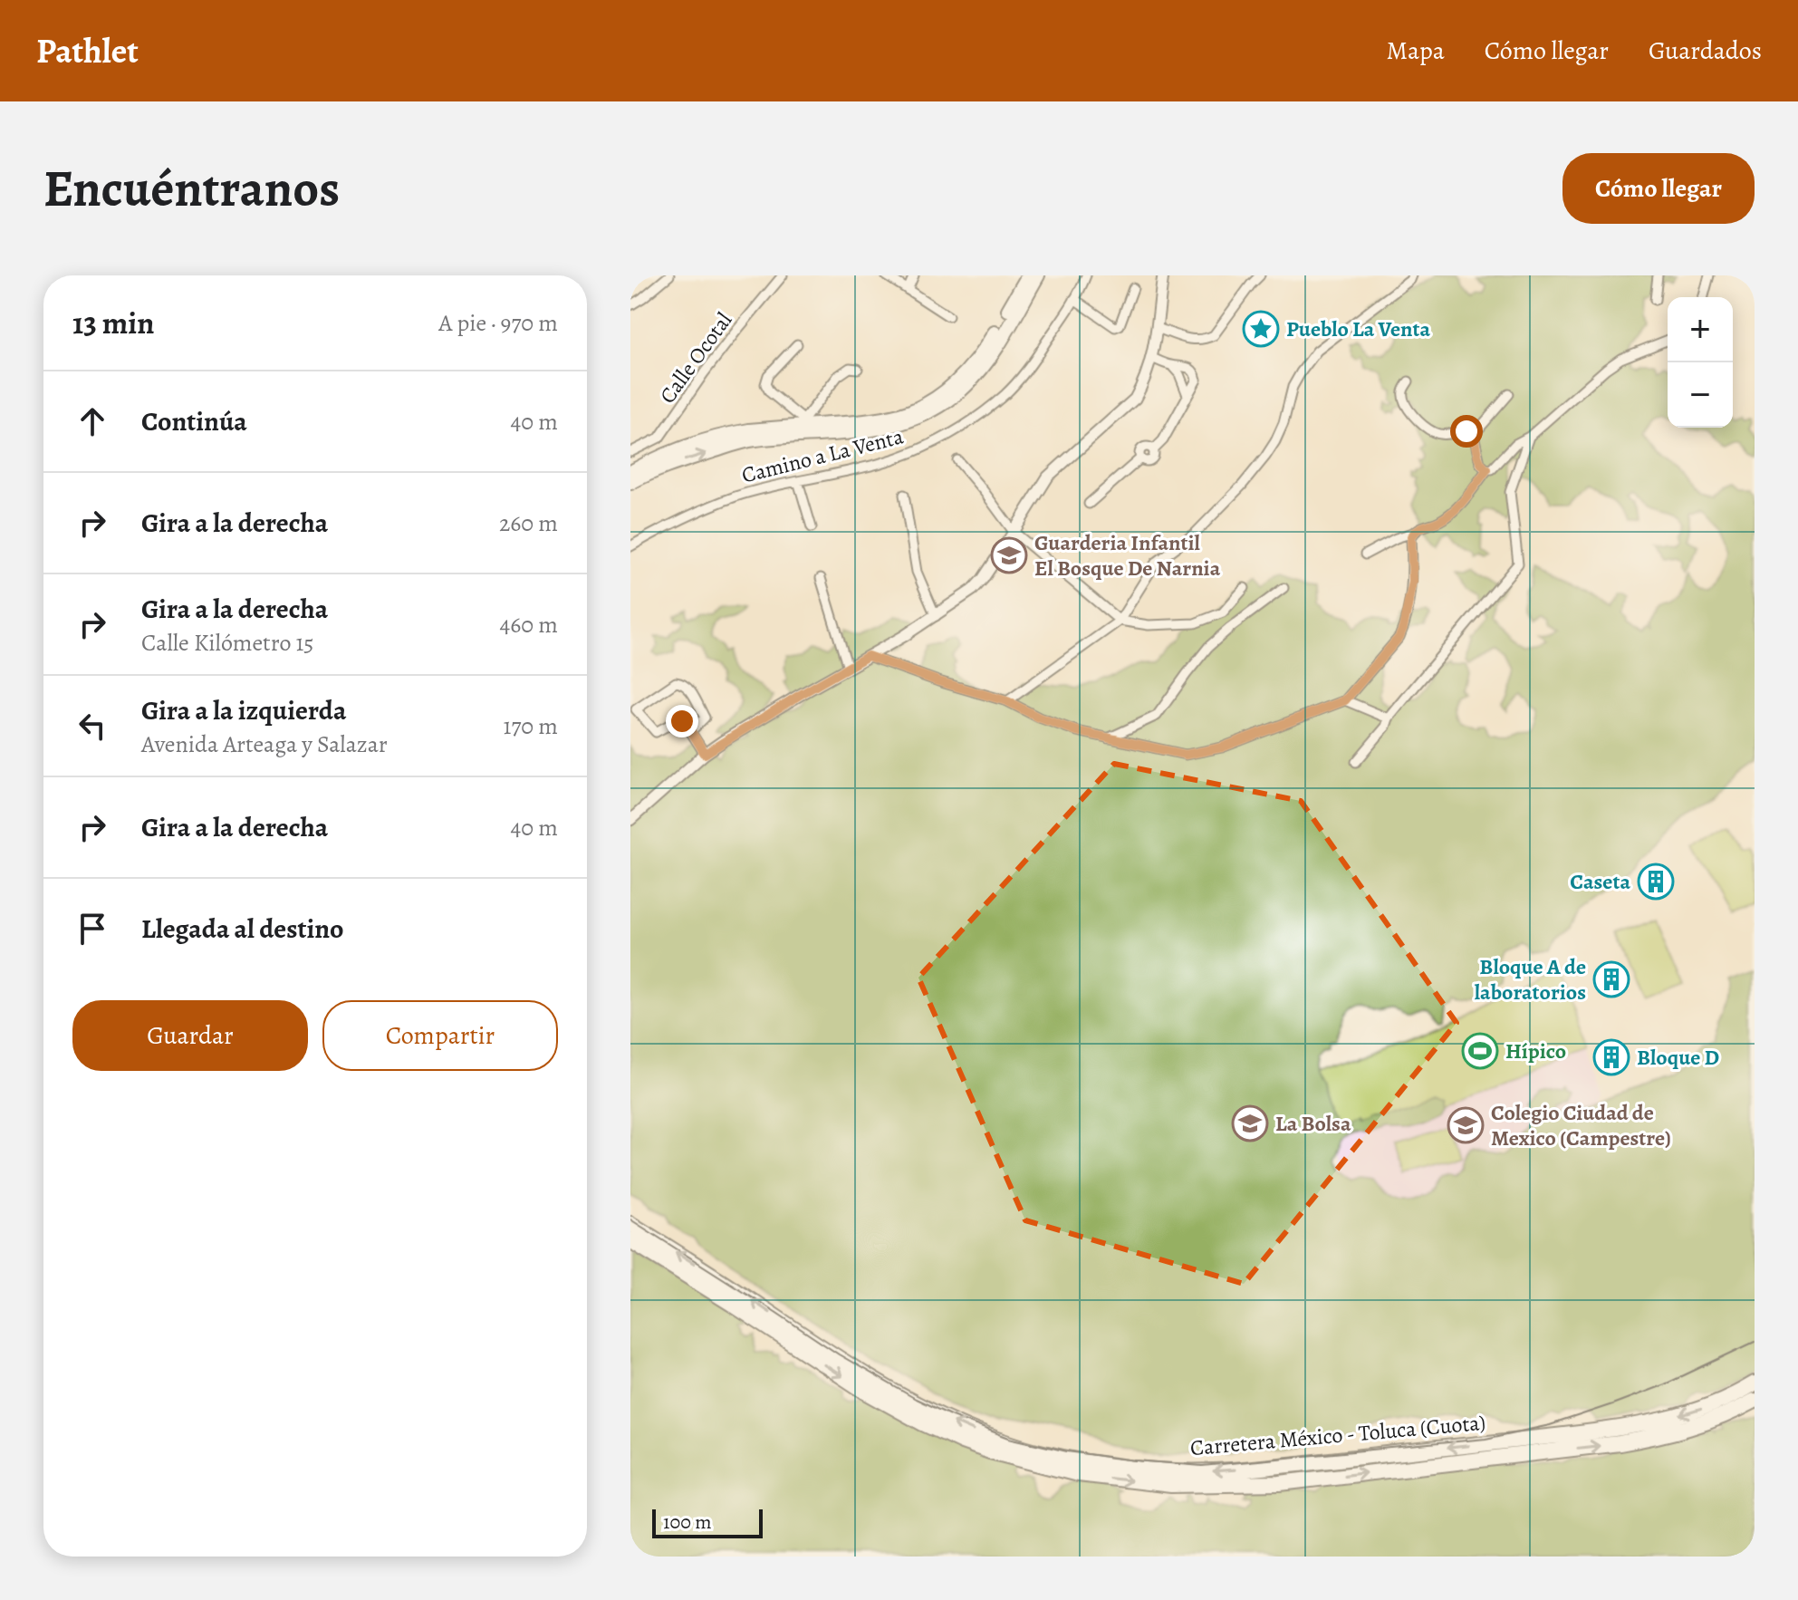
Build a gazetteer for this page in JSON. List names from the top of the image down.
{
  "streets": {
    "highway": ["Carretera México - Toluca (Cuota)"],
    "street": ["Calle Ocotal", "Camino a La Venta"]
  },
  "places": {
    "place": ["Pueblo La Venta"],
    "school or university": ["Guarderia Infantil El Bosque De Narnia", "La Bolsa", "Colegio Ciudad de Mexico (Campestre)"],
    "building": ["Caseta", "Bloque A de laboratorios", "Bloque D"],
    "sports": ["Hípico"]
  },
  "scale_bar": "100 m",
  "page": {
    "header": "Pathlet",
    "nav": ["Mapa", "Cómo llegar", "Guardados"],
    "buttons": [
      "Cómo llegar",
      ["Guardar", "Compartir"]
    ],
    "title": "Encuéntranos",
    "heading": ["13 min", "A pie · 970 m"],
    "map_buttons": ["+", "−"],
    "list": [
      ["Continúa", "40 m"],
      ["Gira a la derecha", "260 m"],
      ["Gira a la derecha", "Calle Kilómetro 15", "460 m"],
      ["Gira a la izquierda", "Avenida Arteaga y Salazar", "170 m"],
      ["Gira a la derecha", "40 m"],
      "Llegada al destino"
    ],
    "scale": "100 m"
  }
}
